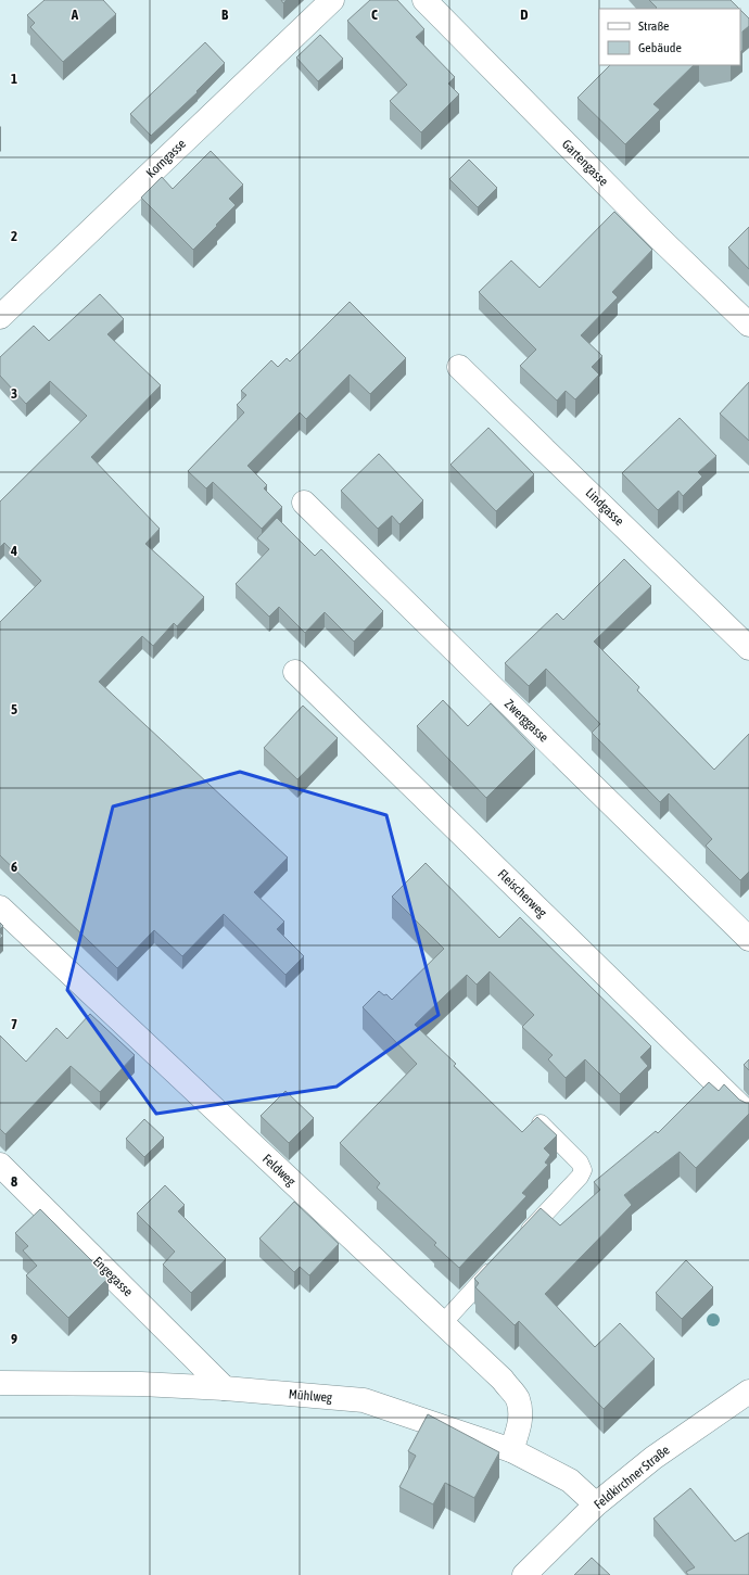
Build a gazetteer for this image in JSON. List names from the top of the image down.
{
  "streets": {
    "street": [
      "Korngasse",
      "Gartengasse",
      "Lindgasse",
      "Zwerggasse",
      "Fleischerweg",
      "Feldweg",
      "Engegasse",
      "Mühlweg",
      "Feldkirchner Straße"
    ]
  },
  "crossings": [
    ["Feldweg", "Mühlweg"],
    ["Engegasse", "Mühlweg"],
    ["Mühlweg", "Feldkirchner Straße"]
  ],
  "legend": ["Straße", "Gebäude"],
  "grid": {
    "columns": [
      "A",
      "B",
      "C",
      "D"
    ],
    "rows": [
      "1",
      "2",
      "3",
      "4",
      "5",
      "6",
      "7",
      "8",
      "9"
    ]
  }
}
